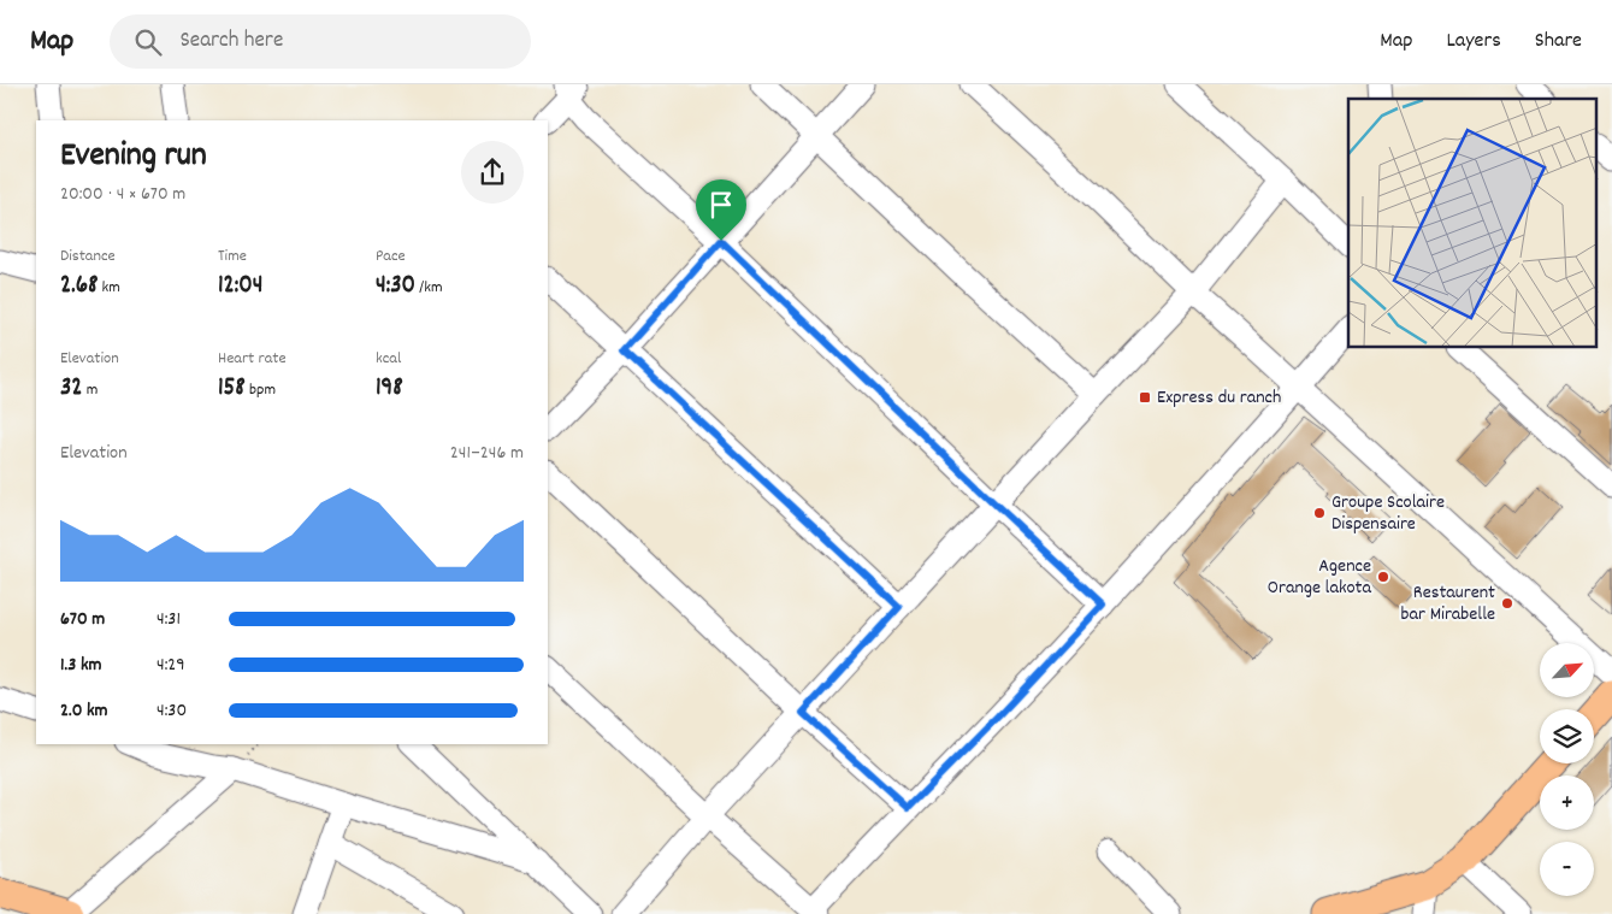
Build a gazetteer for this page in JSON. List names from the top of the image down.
{
  "places": {
    "transit": ["Express du ranch"],
    "other": ["Groupe Scolaire Dispensaire", "Agence Orange lakota", "Restaurent bar Mirabelle"]
  },
  "north": "top right",
  "page": {
    "header": "Map",
    "search": "Search here",
    "nav": ["Map", "Layers", "Share"],
    "heading": ["Evening run", "20:00 · 4 × 670 m"],
    "stats": [
      ["Distance", "2.68 km"],
      ["Time", "12:04"],
      ["Pace", "4:30 /km"],
      ["Elevation", "32 m"],
      ["Heart rate", "158 bpm"],
      ["kcal", "198"]
    ],
    "chart": ["Elevation", "241–246 m"],
    "list": [
      {
        "name": "670 m",
        "note": "4:31"
      },
      {
        "name": "1.3 km",
        "note": "4:29"
      },
      {
        "name": "2.0 km",
        "note": "4:30"
      }
    ],
    "map_buttons": ["+", "−"]
  }
}
